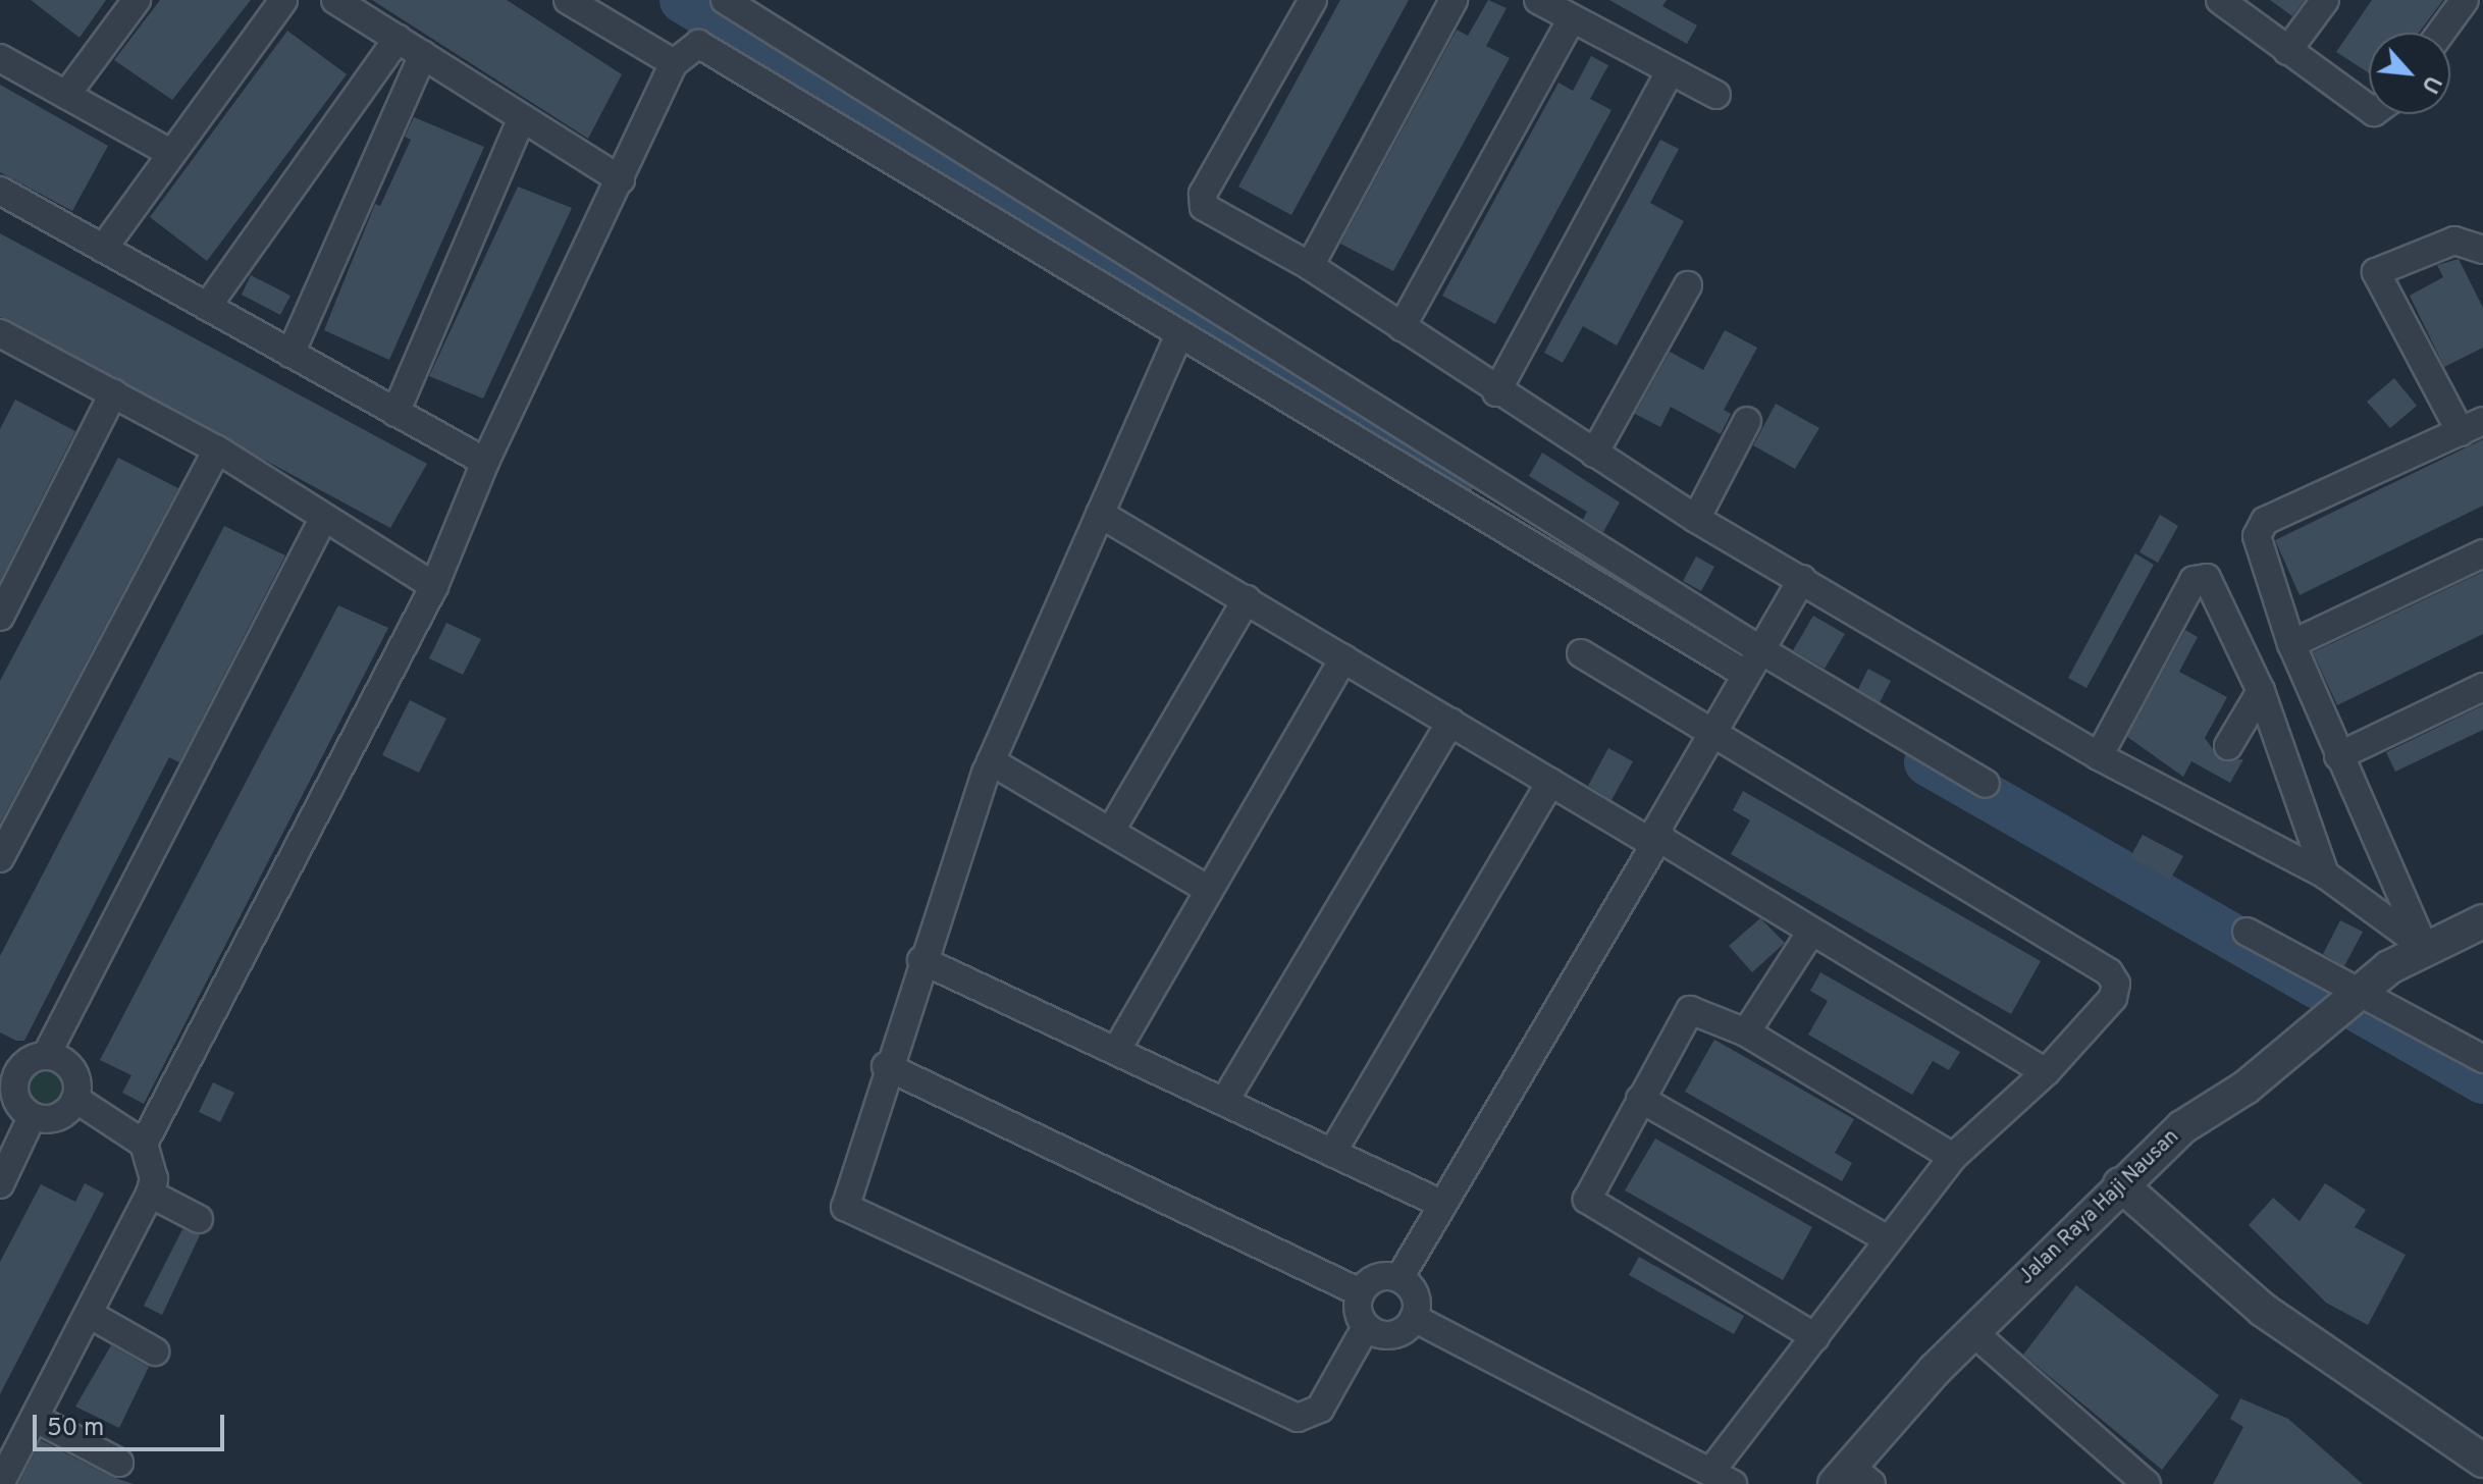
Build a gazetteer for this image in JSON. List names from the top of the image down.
{
  "streets": {
    "street": ["Jalan Raya Haji Nausan"]
  },
  "scale_bar": "50 m",
  "north": "bottom right"
}
